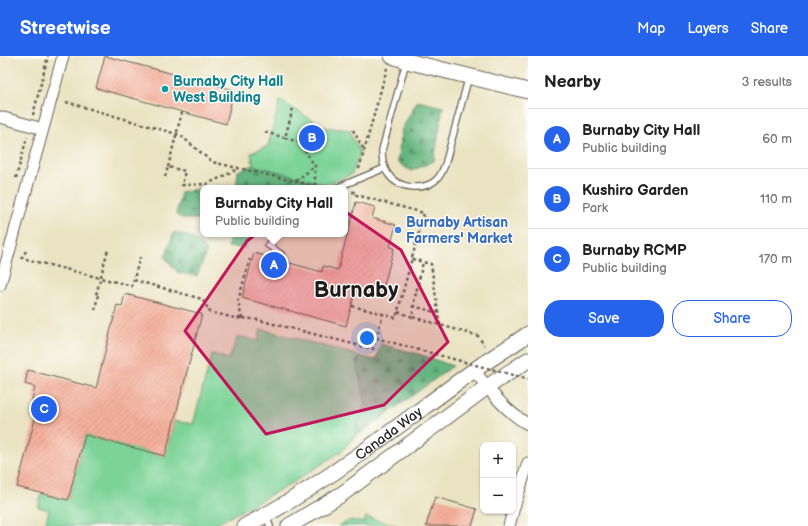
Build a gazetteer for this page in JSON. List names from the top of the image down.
{
  "streets": {
    "main road": ["Canada Way"]
  },
  "districts": ["Burnaby"],
  "places": ["Burnaby City Hall West Building", "Burnaby Artisan Farmers' Market"],
  "page": {
    "header": "Streetwise",
    "nav": ["Map", "Layers", "Share"],
    "heading": ["Nearby", "3 results"],
    "list": [
      {
        "mark": "A",
        "name": "Burnaby City Hall",
        "note": "Public building",
        "value": "60 m"
      },
      {
        "mark": "B",
        "name": "Kushiro Garden",
        "note": "Park",
        "value": "110 m"
      },
      {
        "mark": "C",
        "name": "Burnaby RCMP",
        "note": "Public building",
        "value": "170 m"
      }
    ],
    "pins": ["B", "A", "C"],
    "popup": ["Burnaby City Hall", "Public building"],
    "buttons": ["Save", "Share"],
    "map_buttons": ["+", "−"]
  }
}
